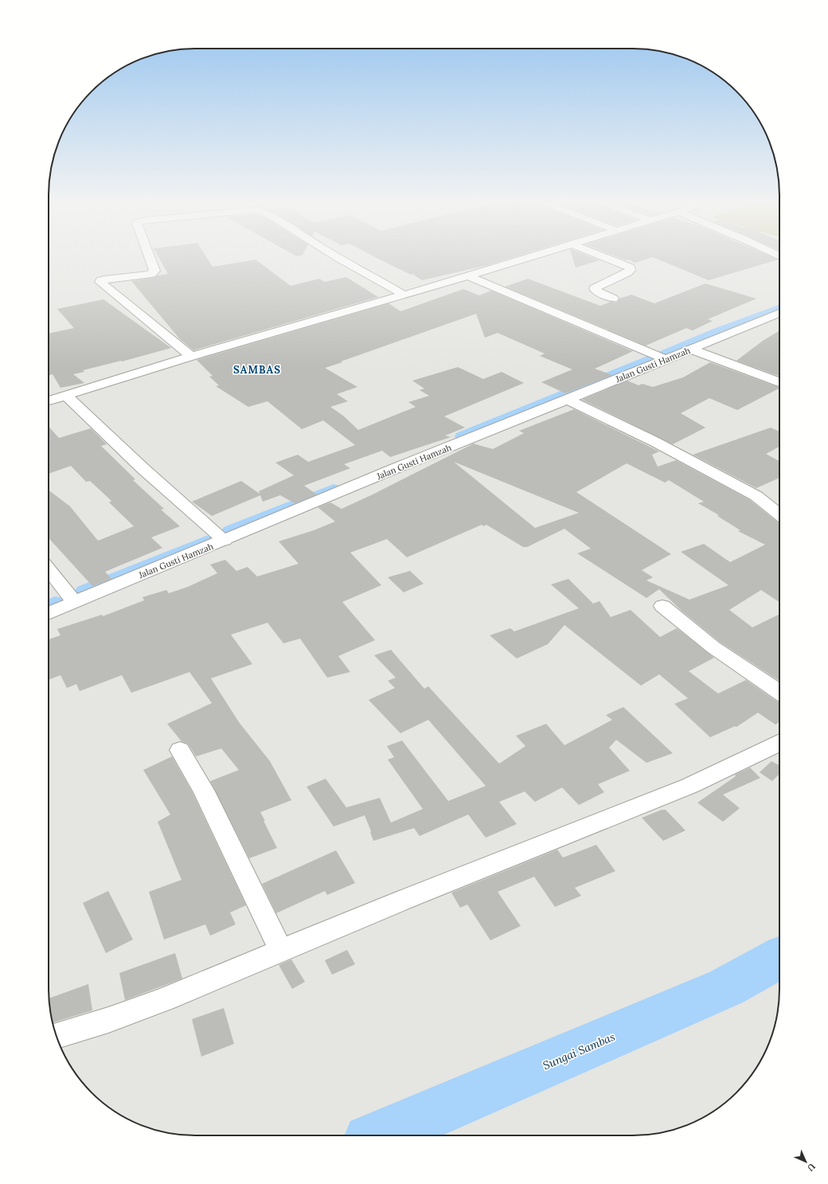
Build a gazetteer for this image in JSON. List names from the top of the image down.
{
  "streets": {
    "street": ["Jalan Gusti Hamzah"]
  },
  "districts": ["SAMBAS"],
  "water": ["Sungai Sambas"],
  "north": "bottom right"
}
